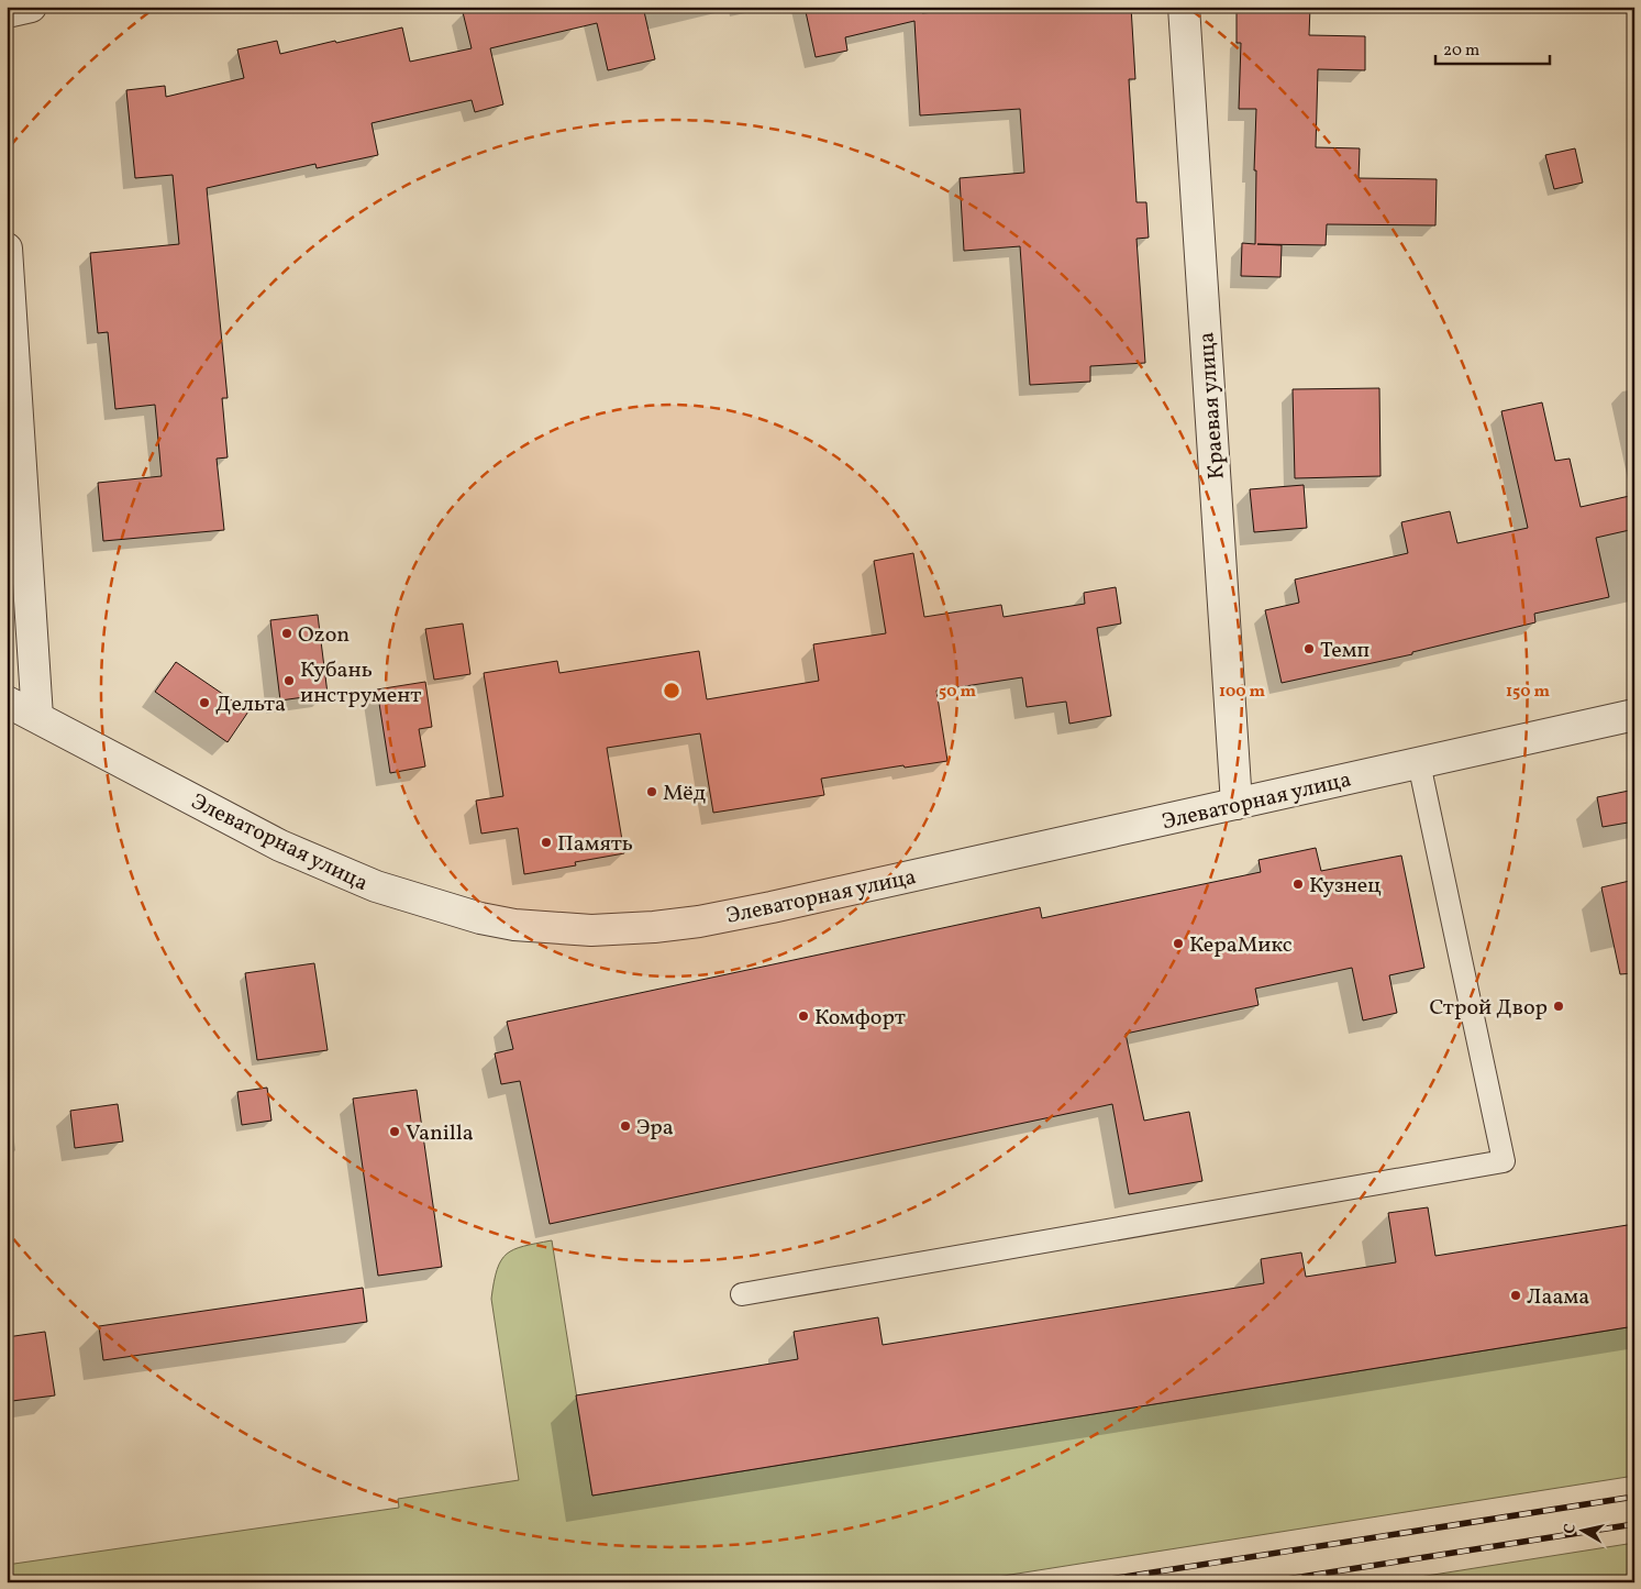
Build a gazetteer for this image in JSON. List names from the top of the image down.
{
  "streets": {
    "street": ["Краевая улица", "Элеваторная улица"]
  },
  "crossings": [
    ["Краевая улица", "Элеваторная улица"]
  ],
  "places": [
    "Ozon",
    "Темп",
    "Кубань инструмент",
    "Дельта",
    "Мёд",
    "Память",
    "Кузнец",
    "КераМикс",
    "Строй Двор",
    "Комфорт",
    "Эра",
    "Vanilla",
    "Лаама"
  ],
  "scale_bar": "20 m",
  "north": "left",
  "rings": ["50 m", "100 m", "150 m"]
}
